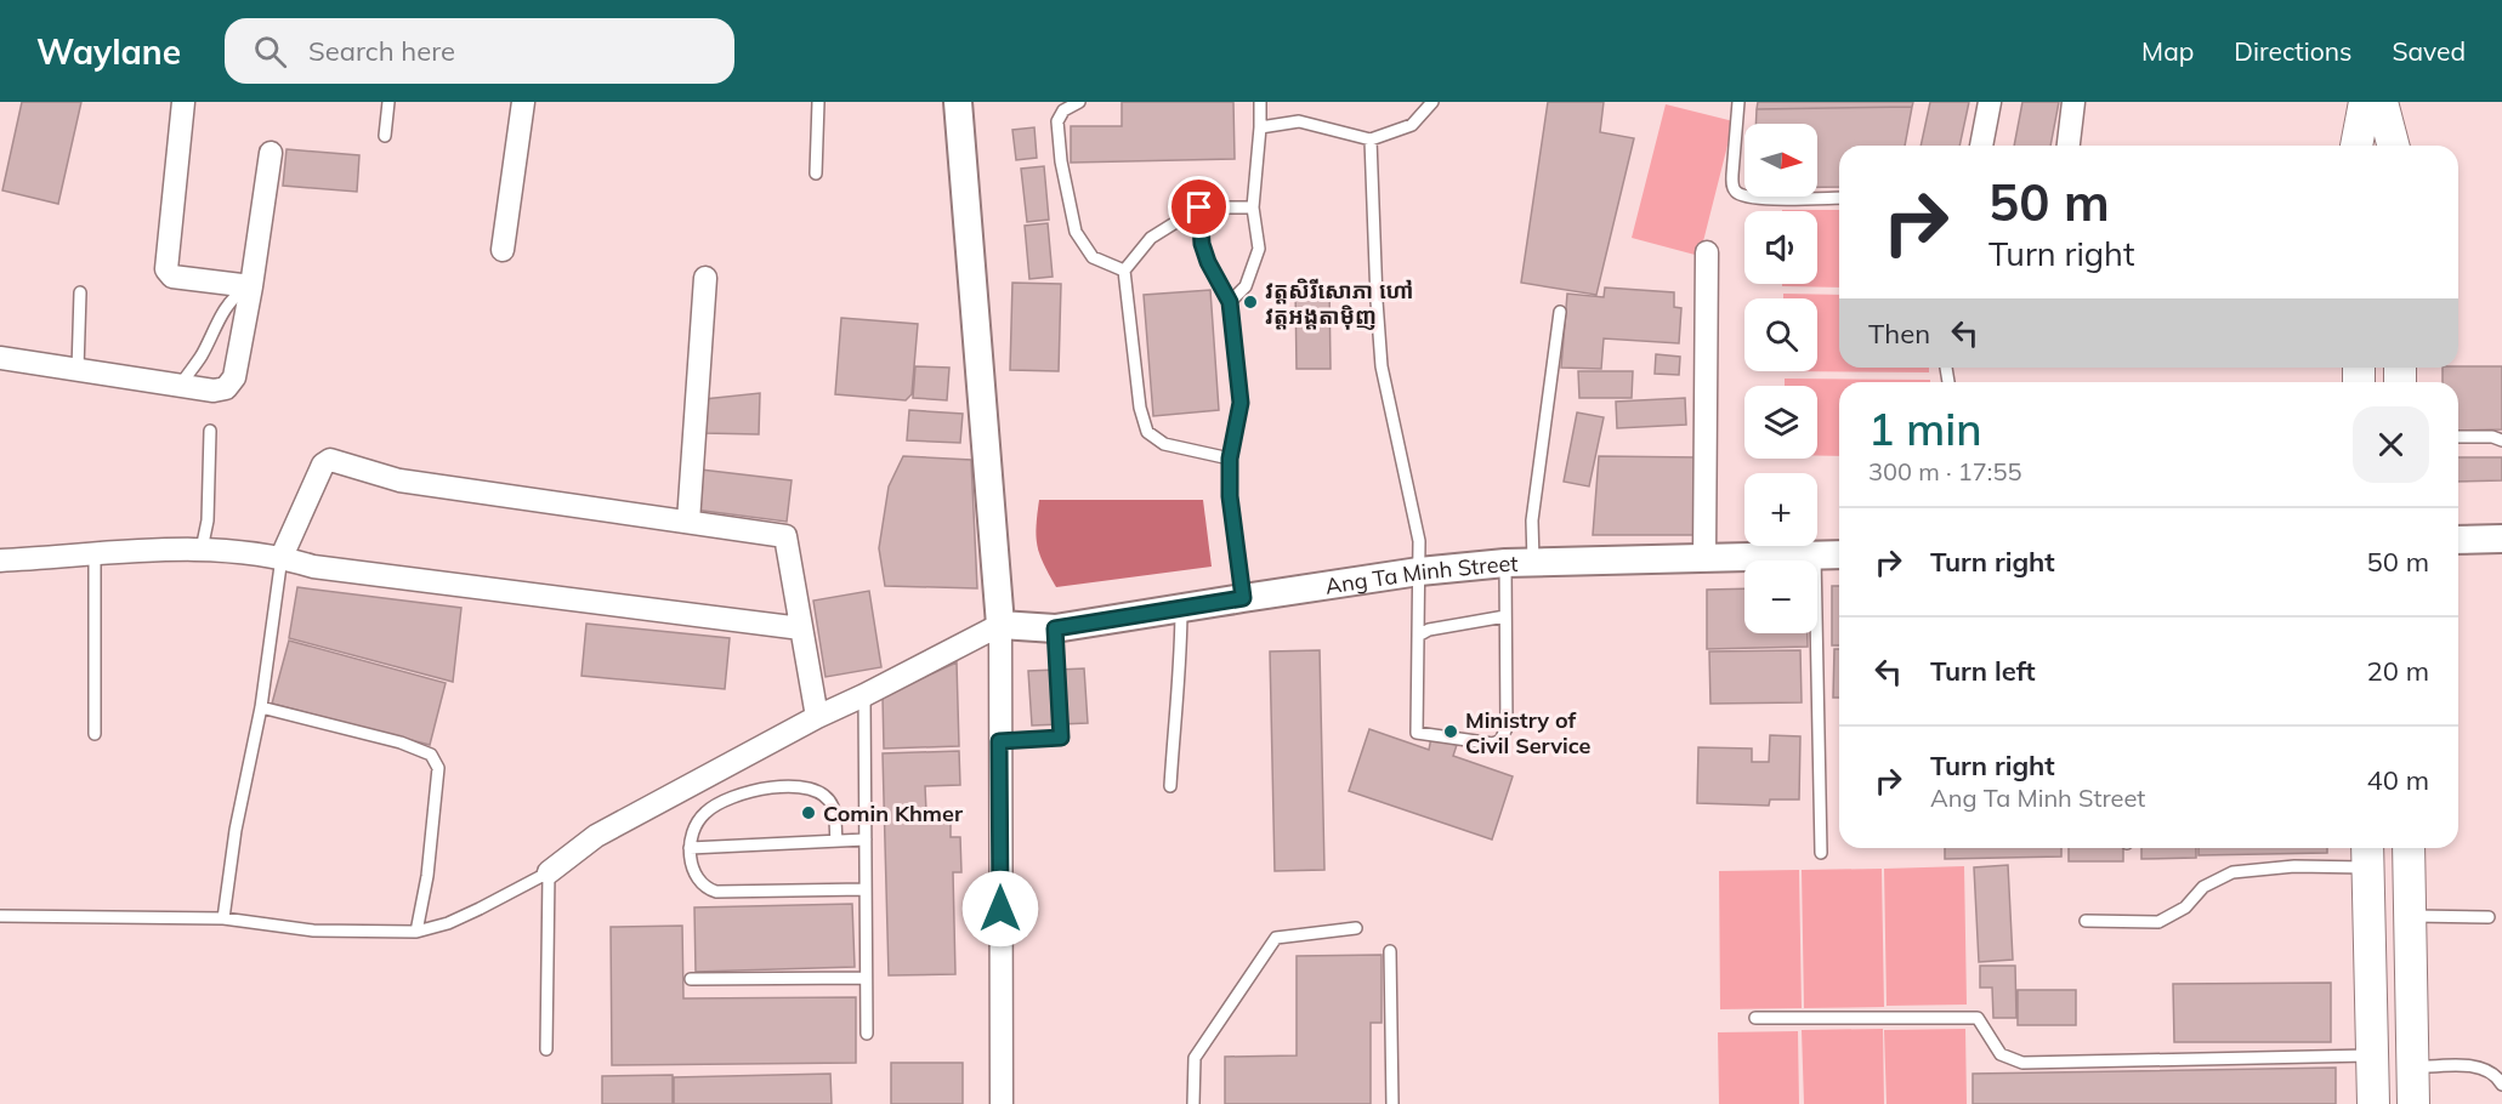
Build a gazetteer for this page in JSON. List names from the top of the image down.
{
  "streets": {
    "street": ["Ang Ta Minh Street"]
  },
  "places": ["វត្តសិរីសោភា ហៅ វត្តអង្តតាម៉ិញ", "Ministry of Civil Service", "Comin Khmer"],
  "north": "right",
  "page": {
    "header": "Waylane",
    "search": "Search here",
    "nav": ["Map", "Directions", "Saved"],
    "map_buttons": ["+", "−"],
    "turn": ["50 m", "Turn right"],
    "then": "Then",
    "heading": ["1 min", "300 m · 17:55"],
    "list": [
      {
        "name": "Turn right",
        "value": "50 m"
      },
      {
        "name": "Turn left",
        "value": "20 m"
      },
      {
        "name": "Turn right",
        "note": "Ang Ta Minh Street",
        "value": "40 m"
      }
    ]
  }
}
